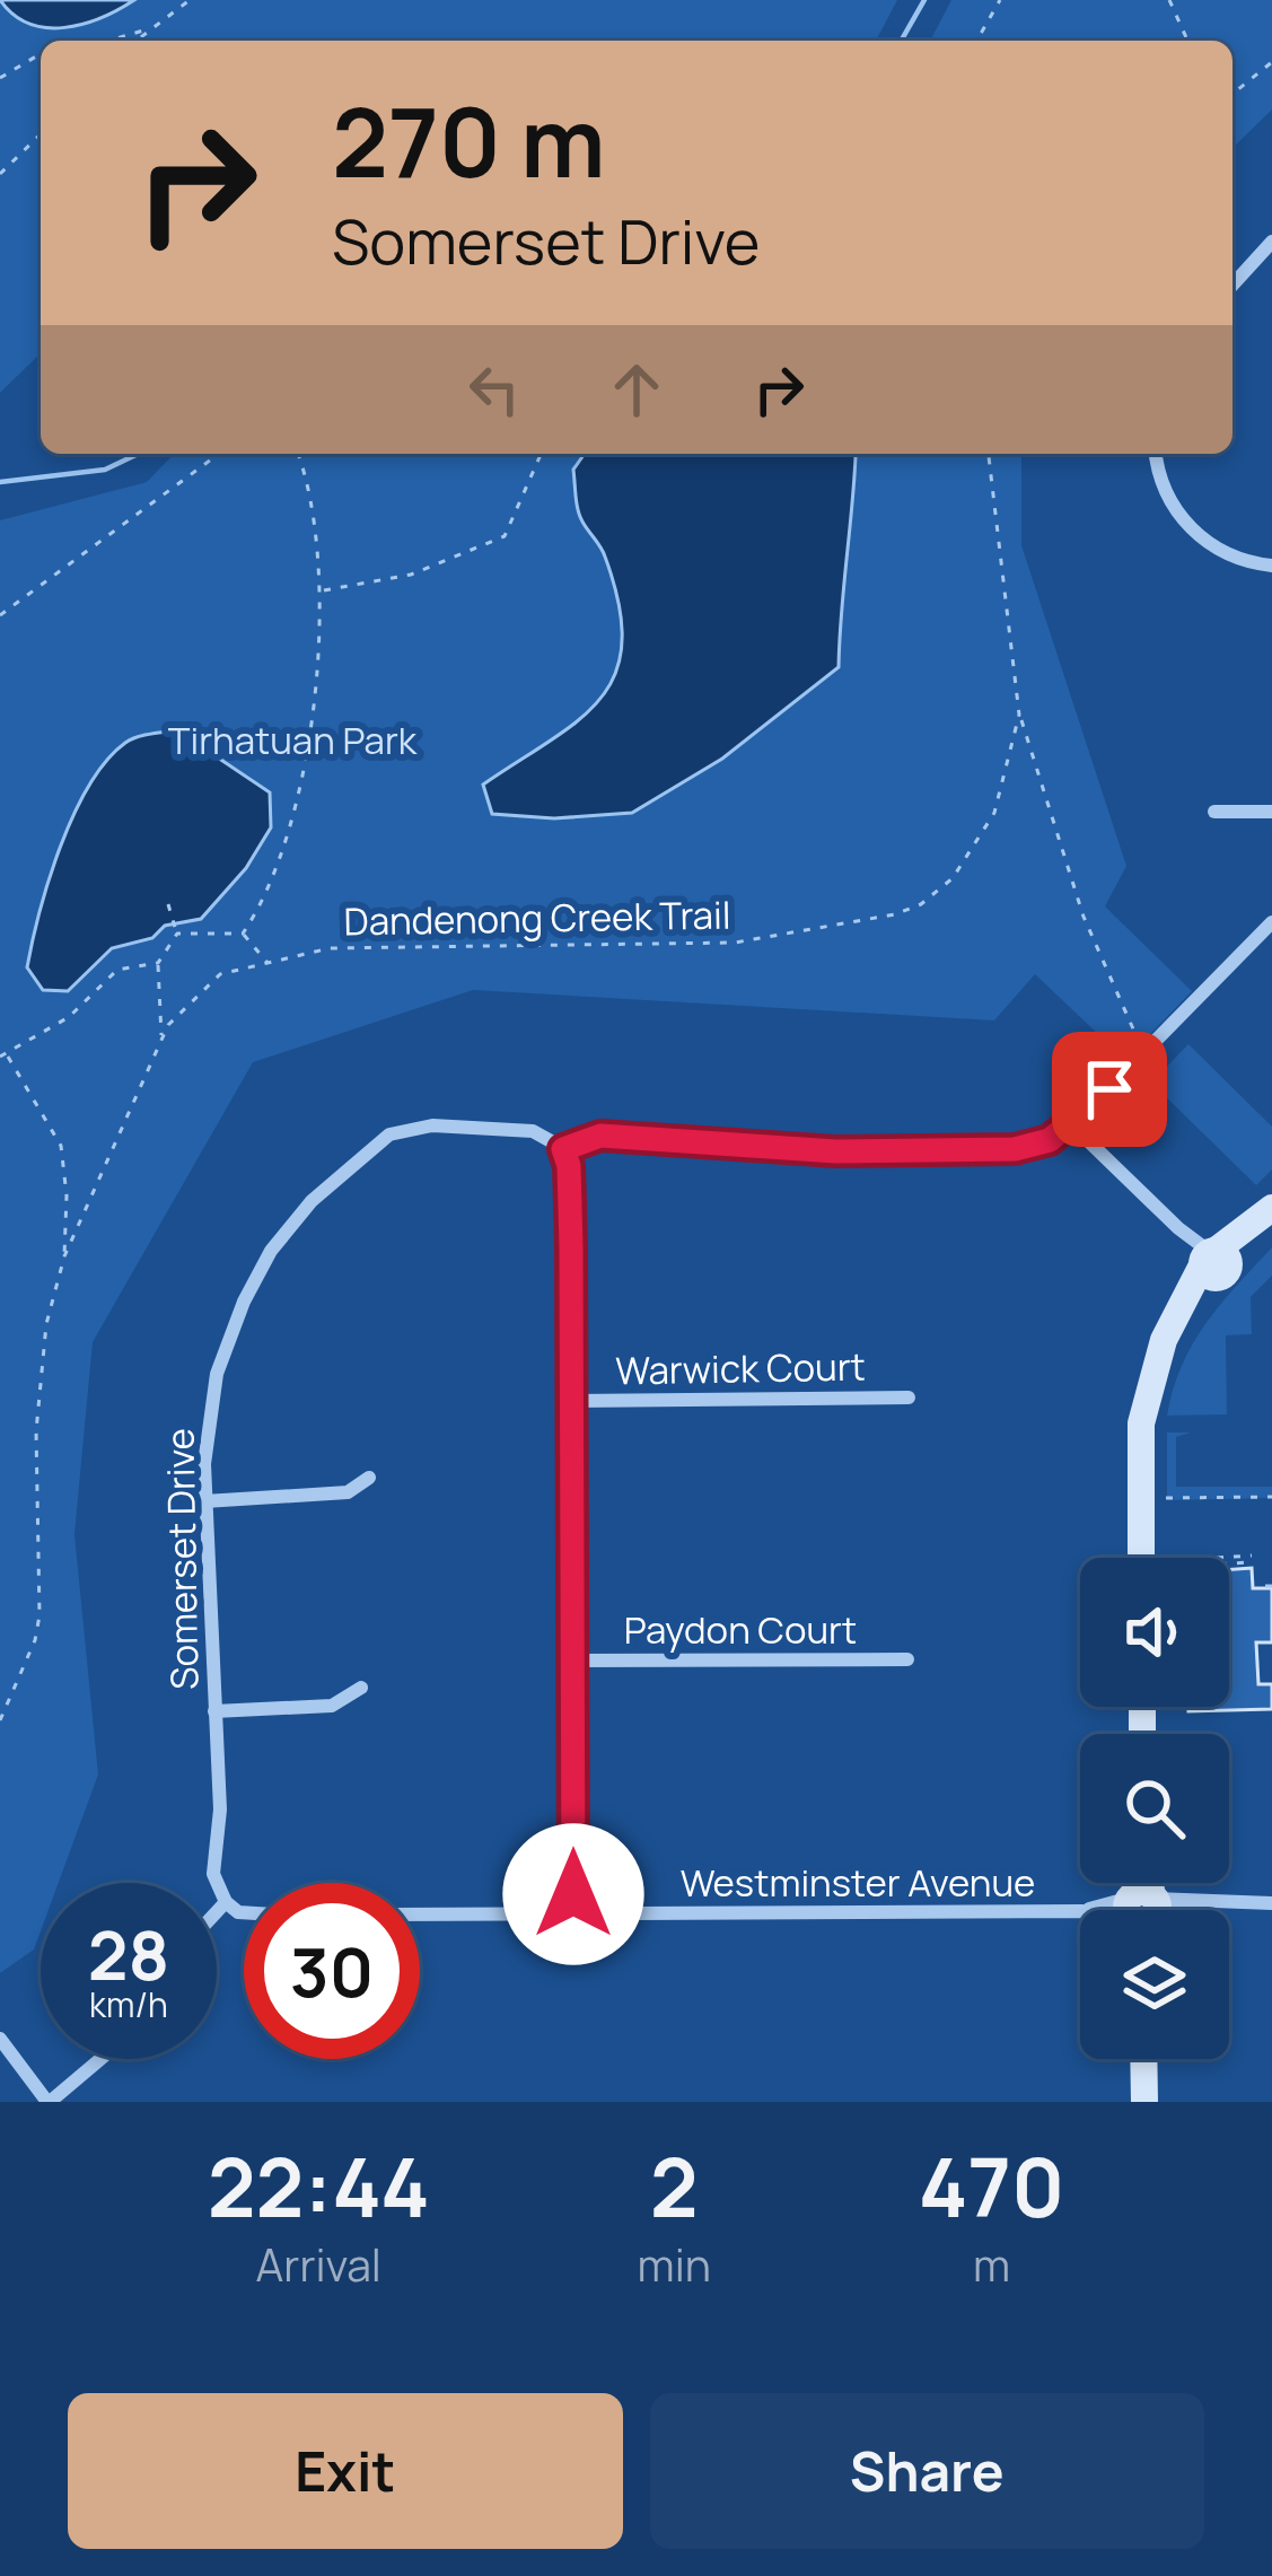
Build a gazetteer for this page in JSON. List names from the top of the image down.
{
  "streets": {
    "street": [
      "Warwick Court",
      "Somerset Drive",
      "Paydon Court",
      "Westminster Avenue"
    ],
    "path": ["Dandenong Creek Trail"]
  },
  "parks": ["Tirhatuan Park"],
  "page": {
    "turn": ["270 m", "Somerset Drive"],
    "speed": "28 km/h",
    "limit": "30",
    "eta": [
      "22:44",
      "Arrival",
      "2",
      "min",
      "470",
      "m"
    ],
    "buttons": ["Exit", "Share"]
  }
}
